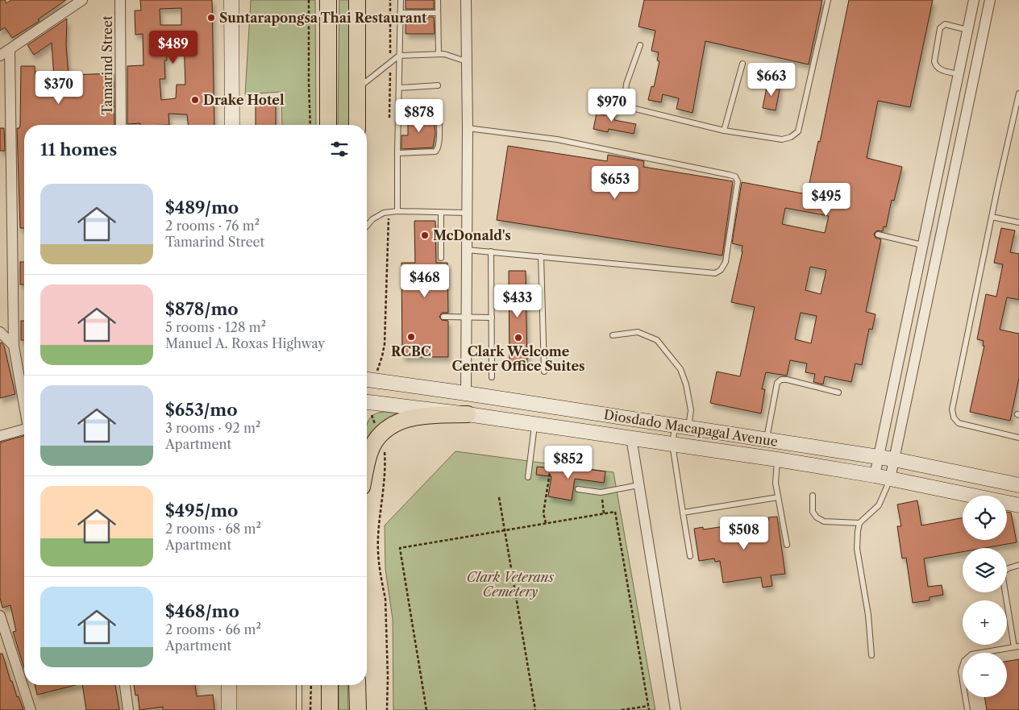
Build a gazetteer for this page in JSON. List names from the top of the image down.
{
  "streets": {
    "main road": ["Diosdado Macapagal Avenue"],
    "street": ["Tamarind Street"]
  },
  "parks": ["Clark Veterans Cemetery"],
  "places": [
    "Suntarapongsa Thai Restaurant",
    "Drake Hotel",
    "McDonald's",
    "RCBC",
    "Clark Welcome Center Office Suites"
  ],
  "page": {
    "price": [
      "$489",
      "$663",
      "$370",
      "$970",
      "$878",
      "$653",
      "$495",
      "$468",
      "$433",
      "$852",
      "$508"
    ],
    "heading": "11 homes",
    "list": [
      {
        "name": "$489/mo",
        "note": "2 rooms · 76 m² · Tamarind Street"
      },
      {
        "name": "$878/mo",
        "note": "5 rooms · 128 m² · Manuel A. Roxas Highway"
      },
      {
        "name": "$653/mo",
        "note": "3 rooms · 92 m² · Apartment"
      },
      {
        "name": "$495/mo",
        "note": "2 rooms · 68 m² · Apartment"
      },
      {
        "name": "$468/mo",
        "note": "2 rooms · 66 m² · Apartment"
      }
    ],
    "map_buttons": ["+", "−"]
  }
}
